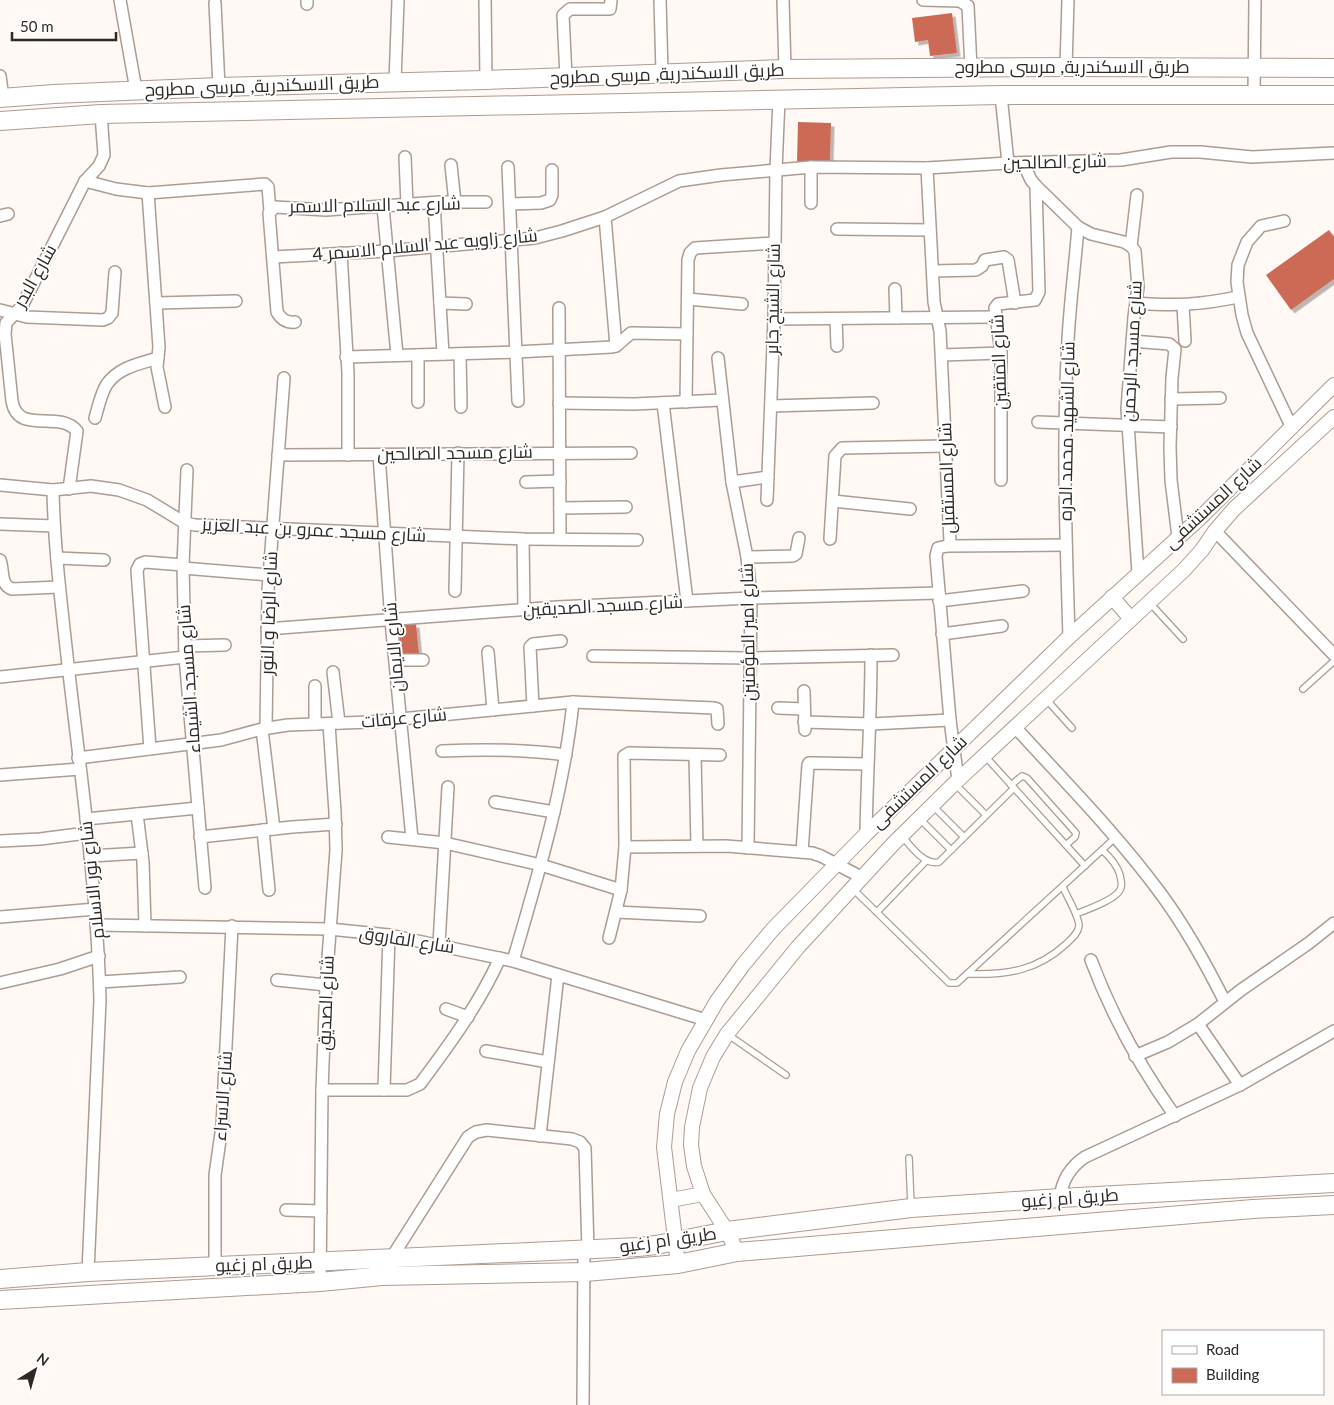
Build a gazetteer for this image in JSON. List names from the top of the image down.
{
  "streets": {
    "main road": ["طريق الاسكندرية, مرسى مطروح", "طريق ام زغيو"],
    "street": [
      "شارع الصالحين",
      "شارع عبد السلام الاسمر",
      "شارع زاويه عبد السلام الاسمر 4",
      "شارع البدر",
      "شارع الشيخ جابر",
      "شارع مسجد الرحمن",
      "شارع المتقين",
      "شارع الشهيد محمد الدره",
      "شارع مسجد الصالحين",
      "شارع المستقبل",
      "شارع المستشفى",
      "شارع مسجد عمرو بن عبد العزيز",
      "شارع مسجد الصديقين",
      "شارع الرضا و النور",
      "شارع امير المؤمنين",
      "شارع الايمان",
      "شارع مسجد الشيماء",
      "شارع عرفات",
      "شارع نور الاسلام",
      "شارع الفاروق",
      "شارع الصديق",
      "شارع الاسراء"
    ]
  },
  "crossings": [
    ["طريق الاسكندرية, مرسى مطروح", "شارع البدر"],
    ["طريق الاسكندرية, مرسى مطروح", "شارع الشيخ جابر"],
    ["شارع الصالحين", "شارع زاويه عبد السلام الاسمر 4"],
    ["شارع الصالحين", "شارع الشيخ جابر"],
    ["شارع الصالحين", "شارع المتقين"],
    ["شارع الصالحين", "شارع المستقبل"],
    ["شارع عبد السلام الاسمر", "شارع زاويه عبد السلام الاسمر 4"],
    ["شارع زاويه عبد السلام الاسمر 4", "شارع الشيخ جابر"],
    ["شارع البدر", "شارع مسجد عمرو بن عبد العزيز"],
    ["شارع مسجد الرحمن", "شارع المستشفى"],
    ["شارع الشهيد محمد الدره", "شارع المستشفى"],
    ["شارع مسجد الصالحين", "شارع الرضا و النور"],
    ["شارع مسجد الصالحين", "شارع الايمان"],
    ["شارع المستقبل", "شارع المستشفى"],
    ["شارع المستقبل", "شارع مسجد الصديقين"],
    ["شارع المستشفى", "شارع الفاروق"],
    ["شارع المستشفى", "طريق ام زغيو"],
    ["شارع مسجد عمرو بن عبد العزيز", "شارع الرضا و النور"],
    ["شارع مسجد عمرو بن عبد العزيز", "شارع الايمان"],
    ["شارع مسجد عمرو بن عبد العزيز", "شارع مسجد الشيماء"],
    ["شارع مسجد عمرو بن عبد العزيز", "شارع نور الاسلام"],
    ["شارع مسجد الصديقين", "شارع الرضا و النور"],
    ["شارع مسجد الصديقين", "شارع امير المؤمنين"],
    ["شارع مسجد الصديقين", "شارع الايمان"],
    ["شارع الرضا و النور", "شارع عرفات"],
    ["شارع الايمان", "شارع عرفات"],
    ["شارع مسجد الشيماء", "شارع عرفات"],
    ["شارع عرفات", "شارع نور الاسلام"],
    ["شارع عرفات", "شارع الصديق"],
    ["شارع نور الاسلام", "شارع الفاروق"],
    ["شارع نور الاسلام", "طريق ام زغيو"],
    ["شارع الفاروق", "شارع الصديق"],
    ["شارع الفاروق", "شارع الاسراء"],
    ["شارع الصديق", "طريق ام زغيو"],
    ["شارع الاسراء", "طريق ام زغيو"]
  ],
  "legend": ["Road", "Building"],
  "scale_bar": "50 m",
  "north": "top right"
}
